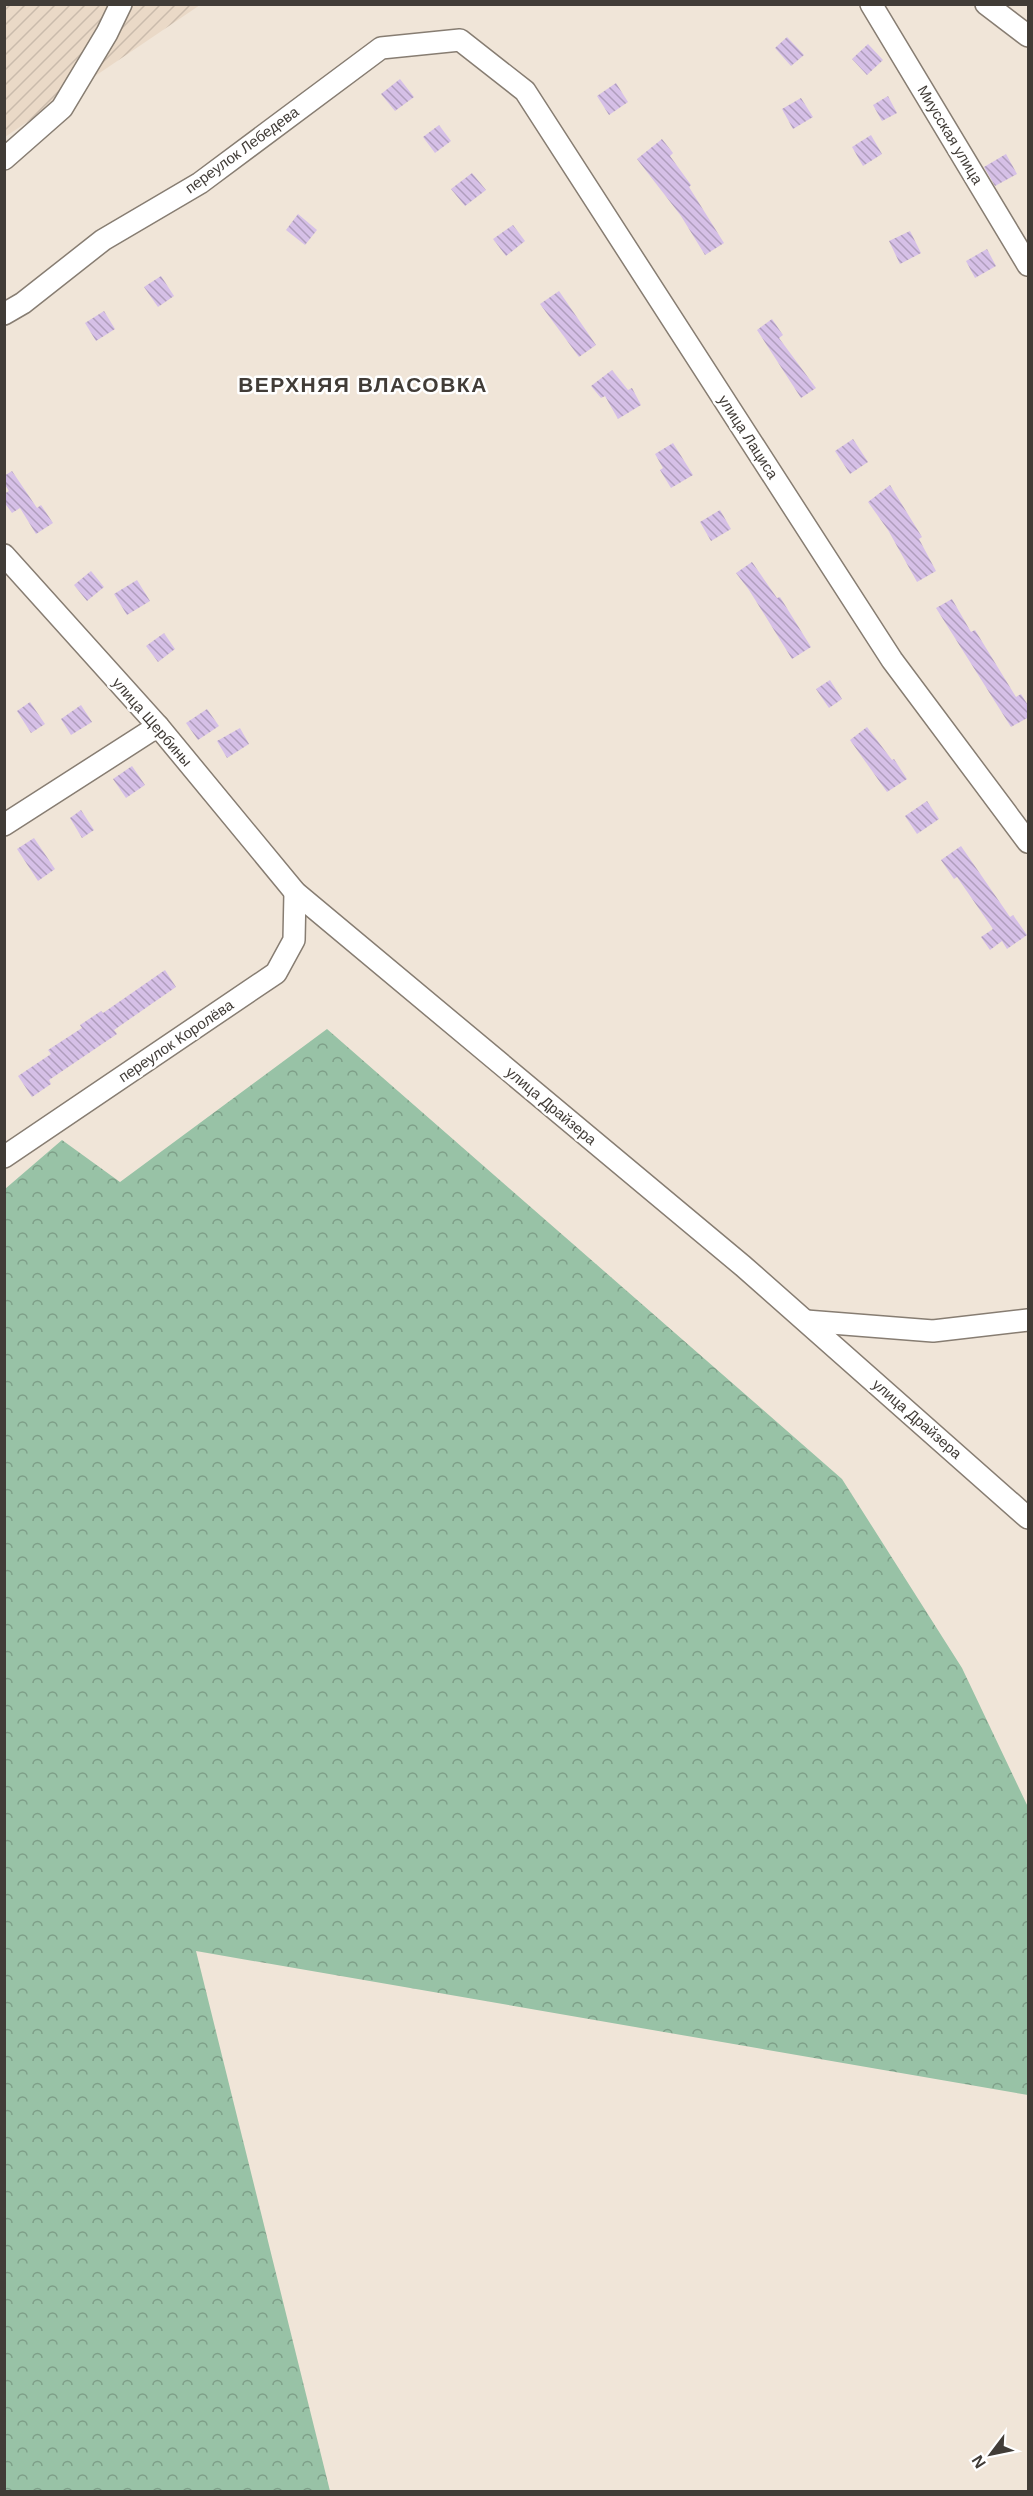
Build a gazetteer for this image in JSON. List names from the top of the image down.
{
  "streets": {
    "street": [
      "Миусская улица",
      "переулок Лебедева",
      "улица Лациса",
      "улица Щербины",
      "переулок Королёва",
      "улица Драйзера"
    ]
  },
  "crossings": [
    ["переулок Лебедева", "улица Лациса"],
    ["улица Щербины", "переулок Королёва"],
    ["улица Щербины", "улица Драйзера"],
    ["переулок Королёва", "улица Драйзера"]
  ],
  "districts": ["ВЕРХНЯЯ ВЛАСОВКА"],
  "north": "bottom left"
}
